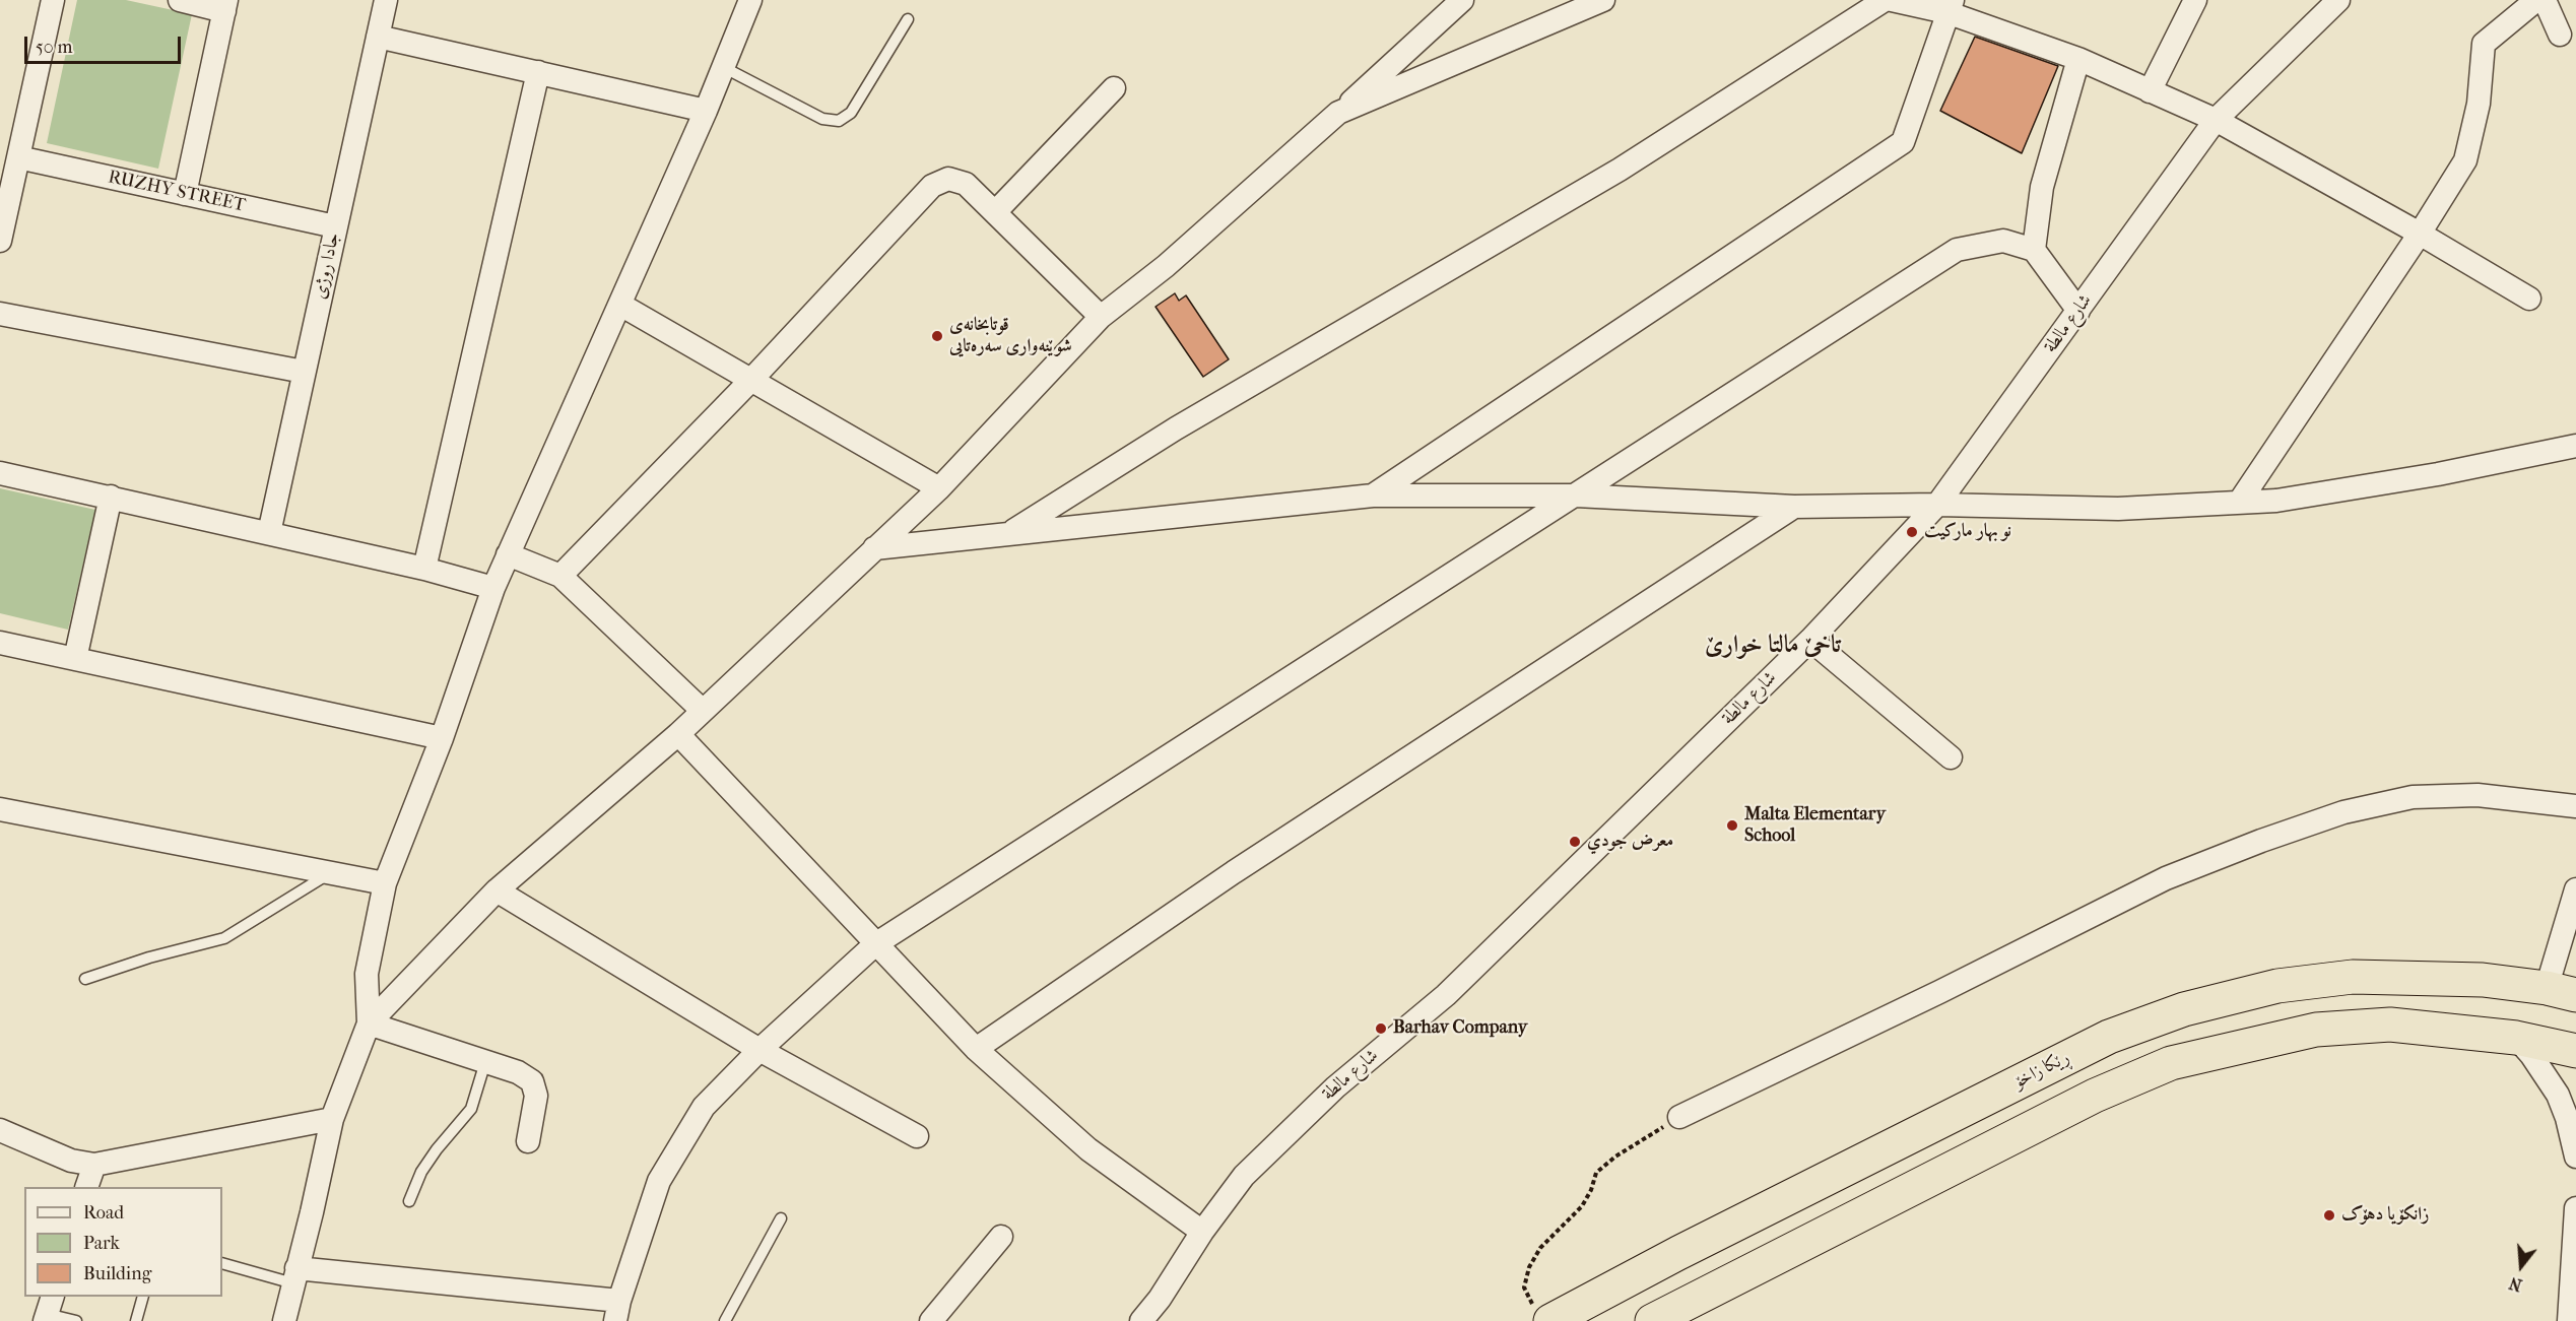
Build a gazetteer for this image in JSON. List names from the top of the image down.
{
  "streets": {
    "highway": ["ڕێکا زاخۆ"],
    "street": ["RUZHY STREET", "جادا روژی", "شارع مالطة"]
  },
  "crossings": [
    ["RUZHY STREET", "جادا روژی"]
  ],
  "districts": ["تاخێ مالتا خوارێ"],
  "places": [
    "قوتابخانەی شوێنەواری سەرەتایی",
    "نو بهار ماركيت",
    "Malta Elementary School",
    "معرض جودي",
    "Barhav Company",
    "زانکۆیا دهۆک"
  ],
  "legend": ["Road", "Park", "Building"],
  "scale_bar": "50 m",
  "north": "bottom"
}
